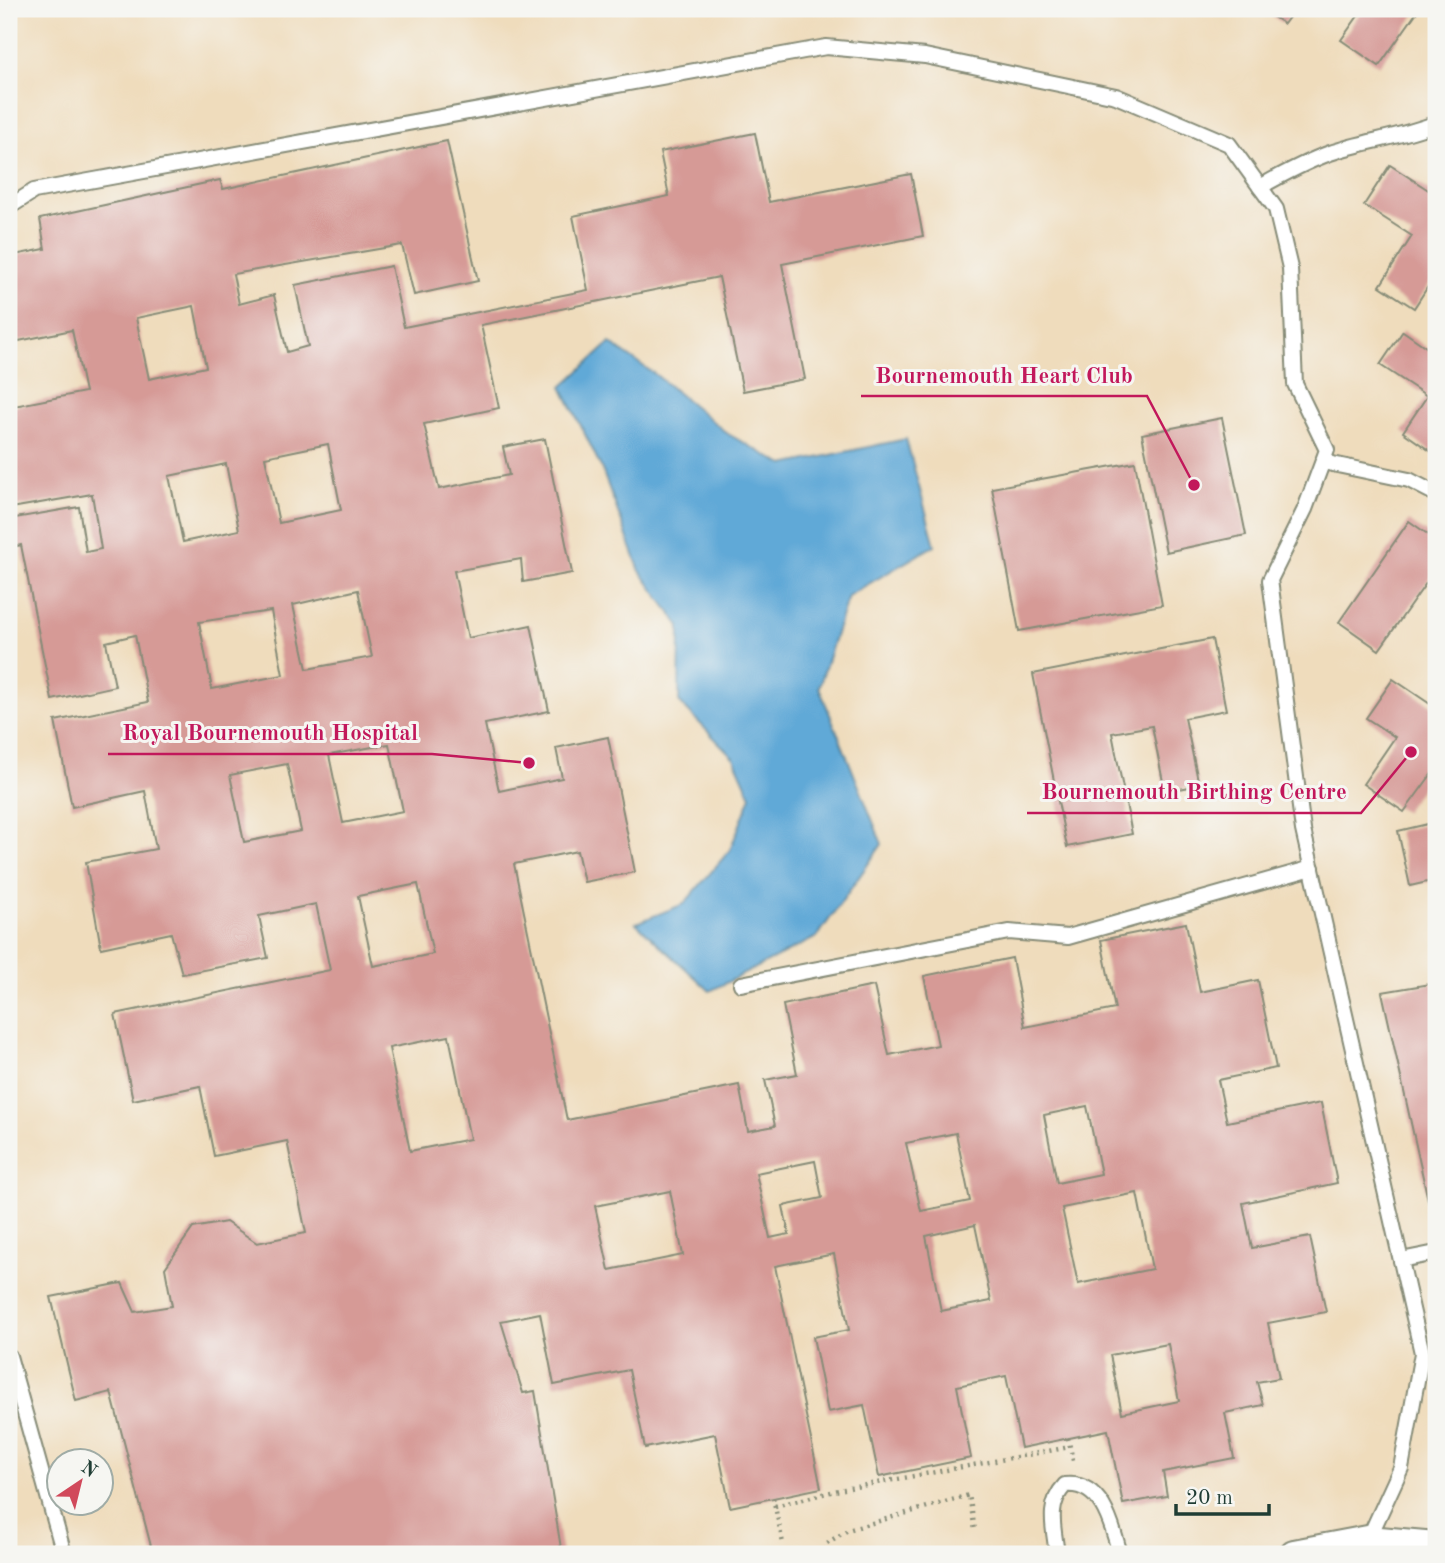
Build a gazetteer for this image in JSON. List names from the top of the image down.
{
  "places": ["Bournemouth Heart Club", "Bournemouth Birthing Centre", "Royal Bournemouth Hospital"],
  "scale_bar": "20 m",
  "north": "top right"
}
